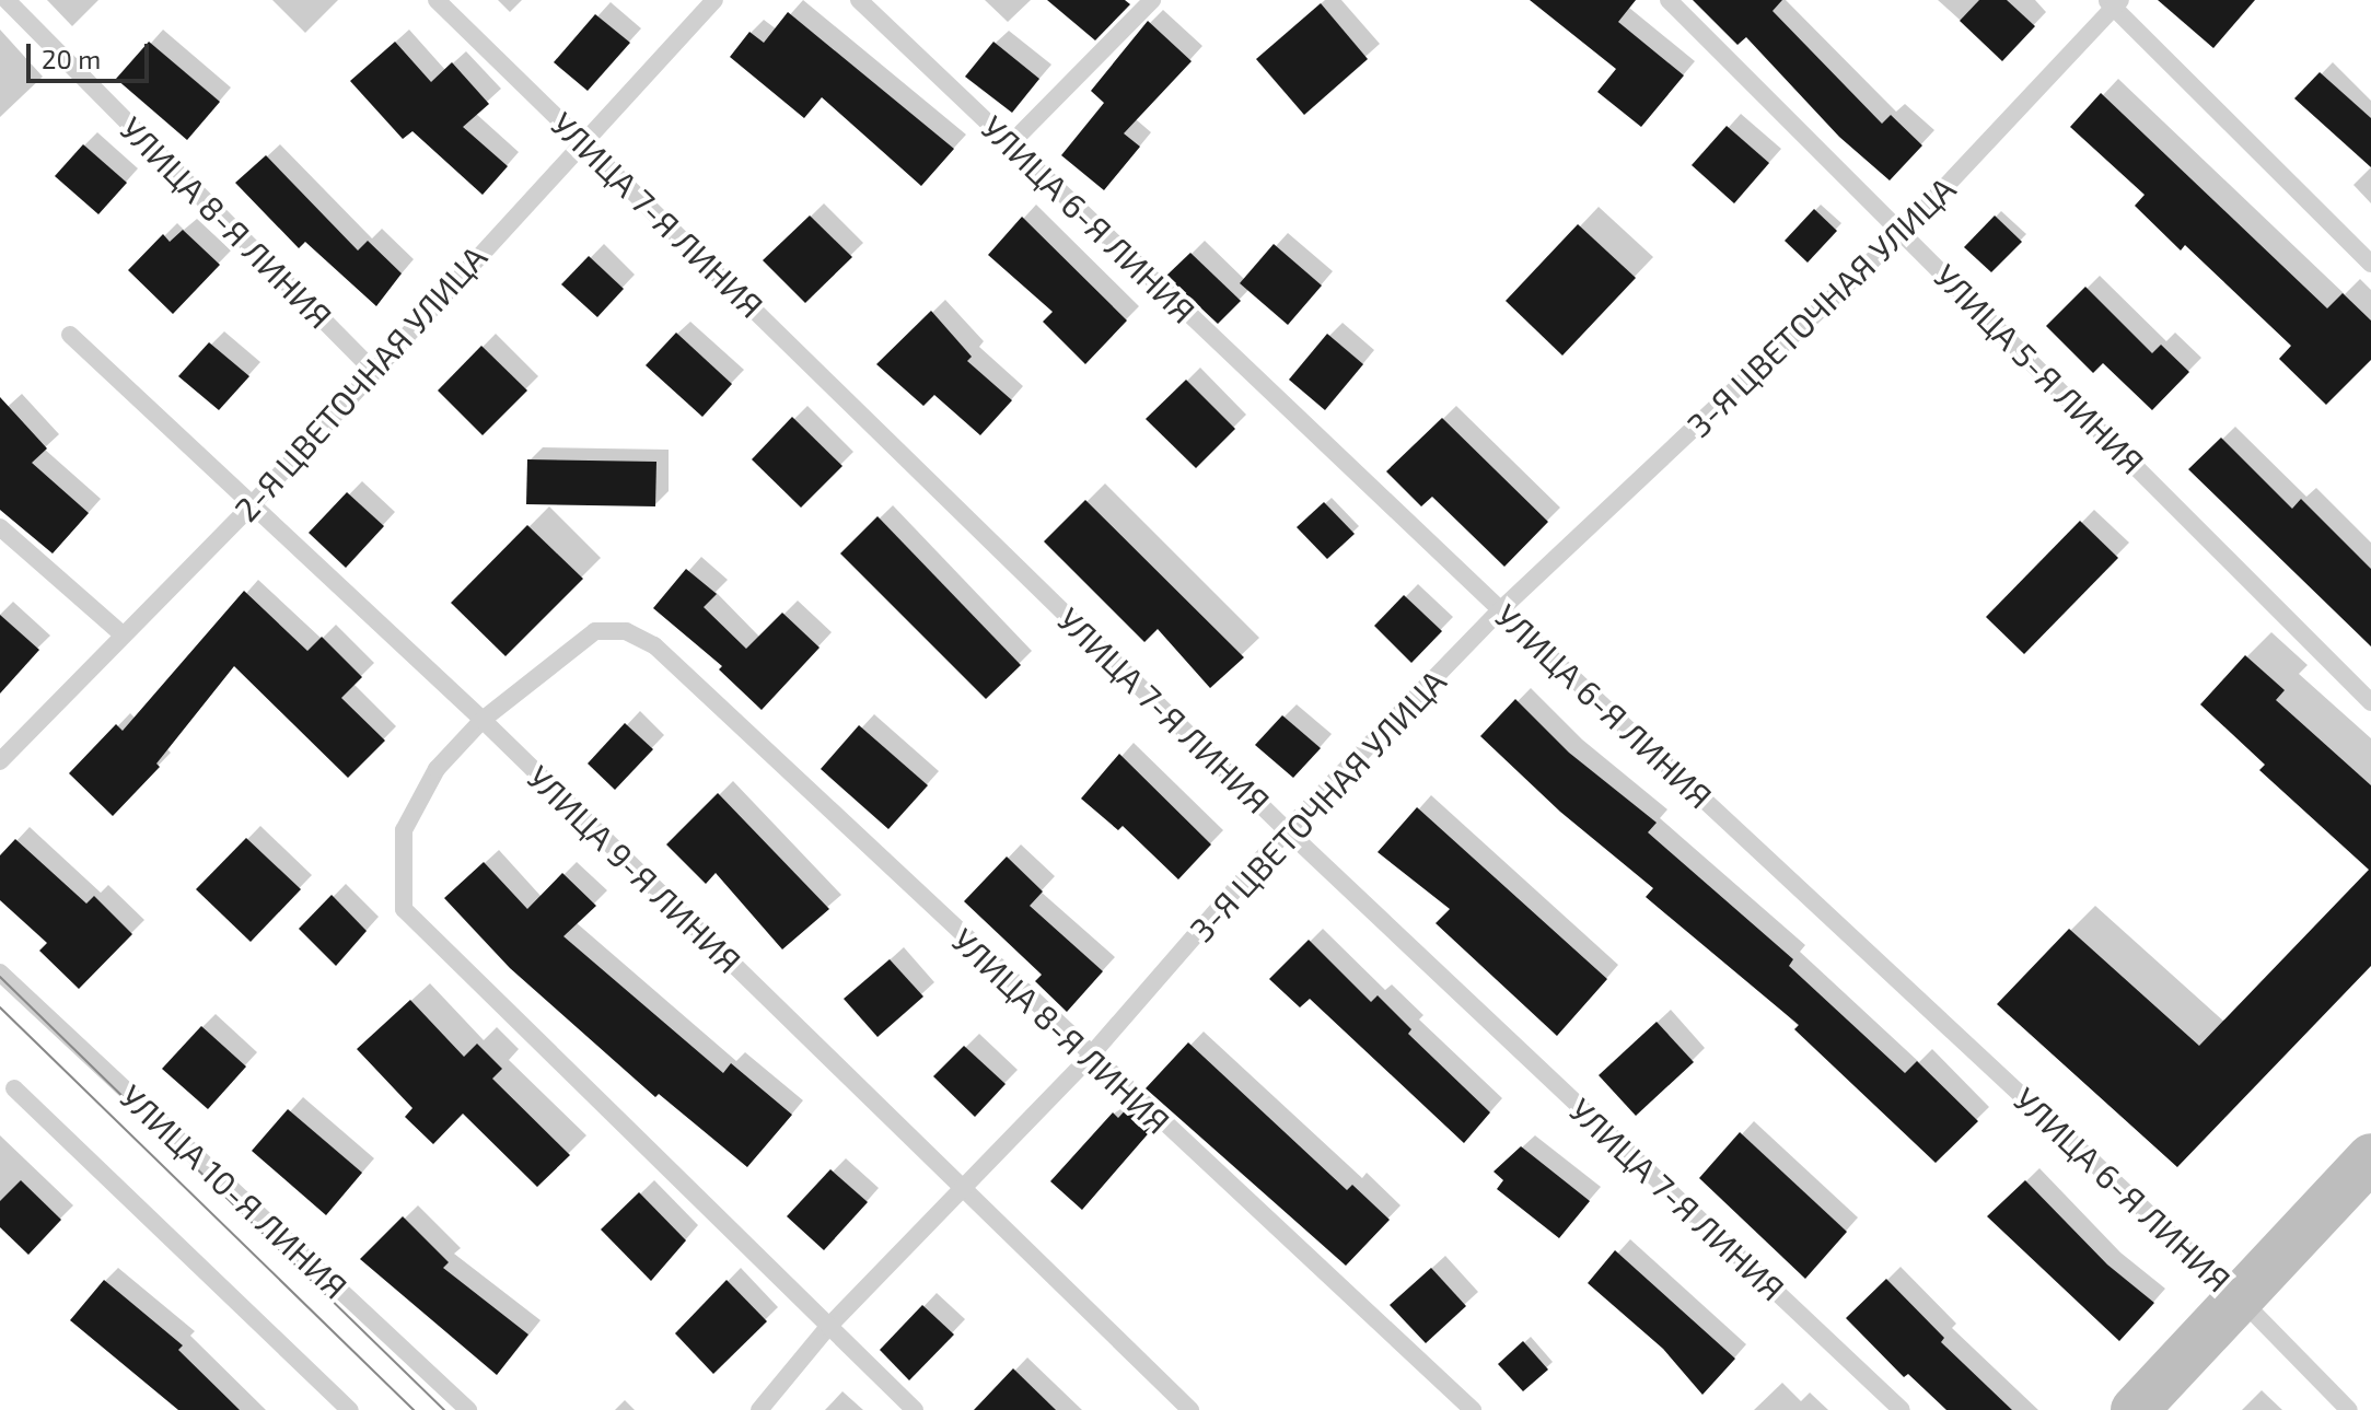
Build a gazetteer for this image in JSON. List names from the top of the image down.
{
  "streets": {
    "lane": [
      "УЛИЦА 7-Я ЛИНИЯ",
      "УЛИЦА 6-Я ЛИНИЯ",
      "УЛИЦА 8-Я ЛИНИЯ",
      "3-Я ЦВЕТОЧНАЯ УЛИЦА",
      "УЛИЦА 5-Я ЛИНИЯ",
      "2-Я ЦВЕТОЧНАЯ УЛИЦА",
      "УЛИЦА 9-Я ЛИНИЯ",
      "УЛИЦА 10-Я ЛИНИЯ"
    ]
  },
  "crossings": [
    ["УЛИЦА 7-Я ЛИНИЯ", "3-Я ЦВЕТОЧНАЯ УЛИЦА"],
    ["УЛИЦА 7-Я ЛИНИЯ", "2-Я ЦВЕТОЧНАЯ УЛИЦА"],
    ["УЛИЦА 6-Я ЛИНИЯ", "3-Я ЦВЕТОЧНАЯ УЛИЦА"],
    ["УЛИЦА 8-Я ЛИНИЯ", "3-Я ЦВЕТОЧНАЯ УЛИЦА"],
    ["УЛИЦА 8-Я ЛИНИЯ", "2-Я ЦВЕТОЧНАЯ УЛИЦА"],
    ["УЛИЦА 8-Я ЛИНИЯ", "УЛИЦА 9-Я ЛИНИЯ"],
    ["3-Я ЦВЕТОЧНАЯ УЛИЦА", "УЛИЦА 5-Я ЛИНИЯ"],
    ["3-Я ЦВЕТОЧНАЯ УЛИЦА", "УЛИЦА 9-Я ЛИНИЯ"],
    ["2-Я ЦВЕТОЧНАЯ УЛИЦА", "УЛИЦА 9-Я ЛИНИЯ"]
  ],
  "scale_bar": "20 m"
}
